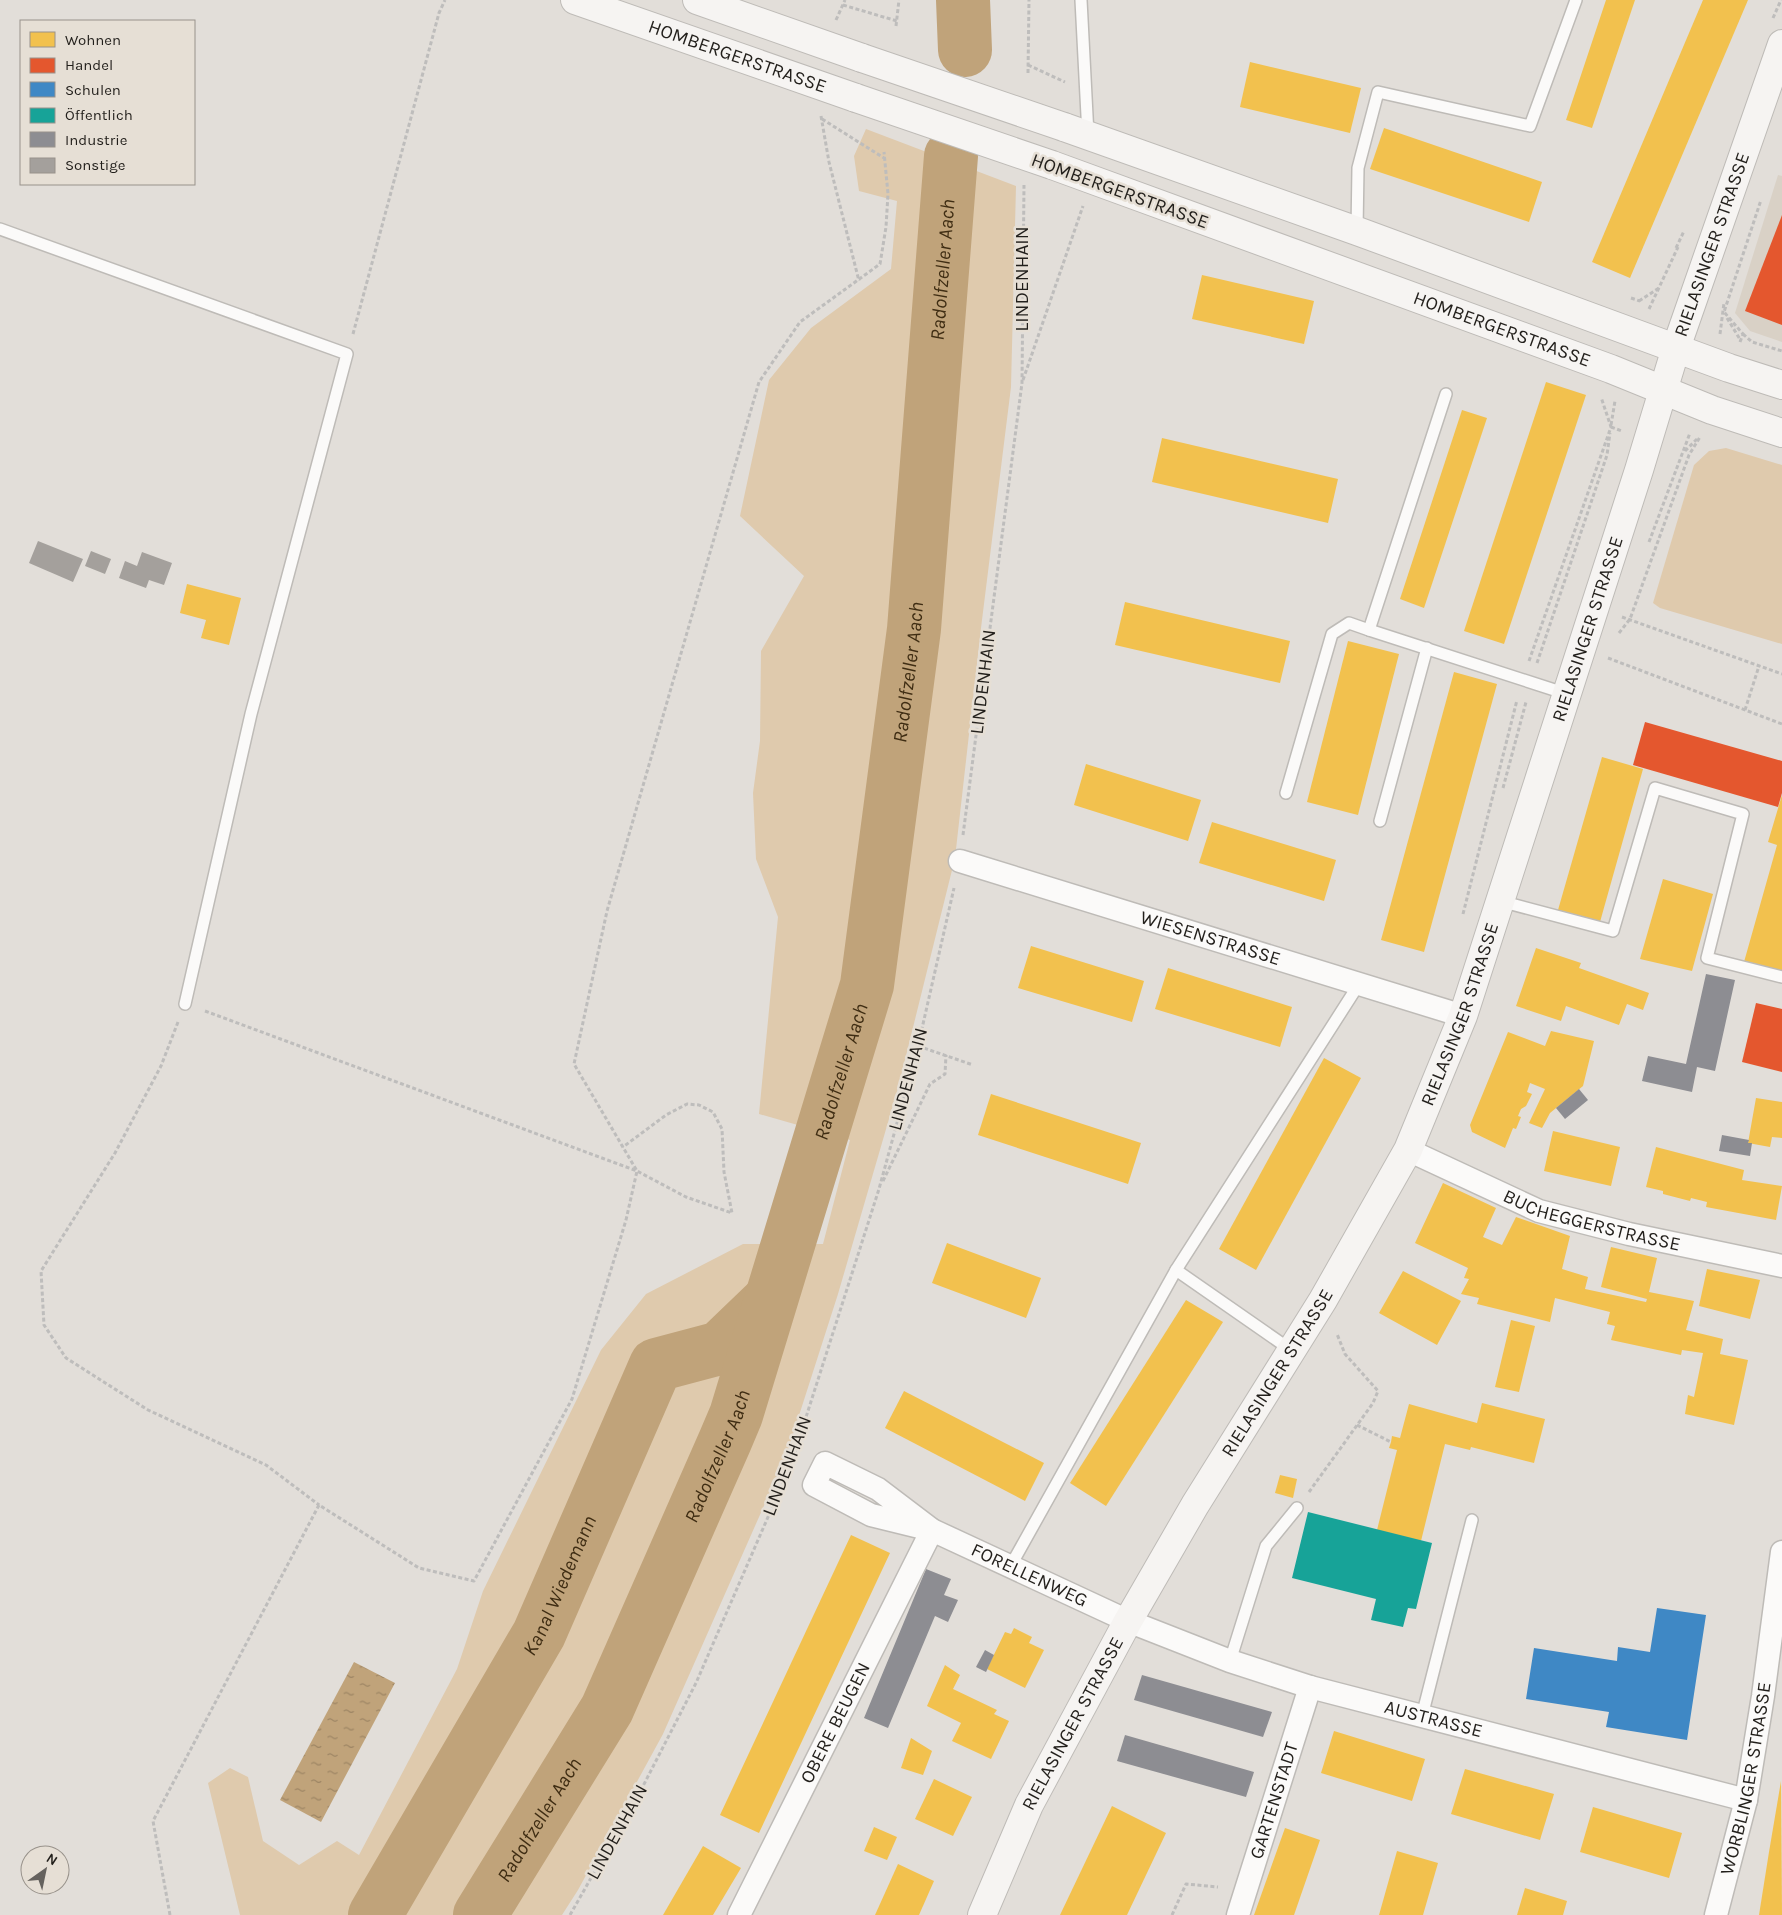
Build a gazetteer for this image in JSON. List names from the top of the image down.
{
  "streets": {
    "main road": ["HOMBERGERSTRASSE", "RIELASINGER STRASSE"],
    "street": [
      "WIESENSTRASSE",
      "BUCHEGGERSTRASSE",
      "FORELLENWEG",
      "AUSTRASSE",
      "OBERE BEUGEN",
      "WORBLINGER STRASSE",
      "GARTENSTADT"
    ],
    "path": ["LINDENHAIN"]
  },
  "crossings": [
    ["HOMBERGERSTRASSE", "RIELASINGER STRASSE"],
    ["RIELASINGER STRASSE", "WIESENSTRASSE"],
    ["RIELASINGER STRASSE", "BUCHEGGERSTRASSE"],
    ["RIELASINGER STRASSE", "FORELLENWEG"],
    ["RIELASINGER STRASSE", "AUSTRASSE"],
    ["LINDENHAIN", "WIESENSTRASSE"],
    ["FORELLENWEG", "AUSTRASSE"],
    ["FORELLENWEG", "OBERE BEUGEN"],
    ["AUSTRASSE", "WORBLINGER STRASSE"],
    ["AUSTRASSE", "GARTENSTADT"]
  ],
  "water": ["Radolfzeller Aach", "Kanal Wiedemann"],
  "legend": [
    "Wohnen",
    "Handel",
    "Schulen",
    "Öffentlich",
    "Industrie",
    "Sonstige"
  ],
  "north": "top right"
}
